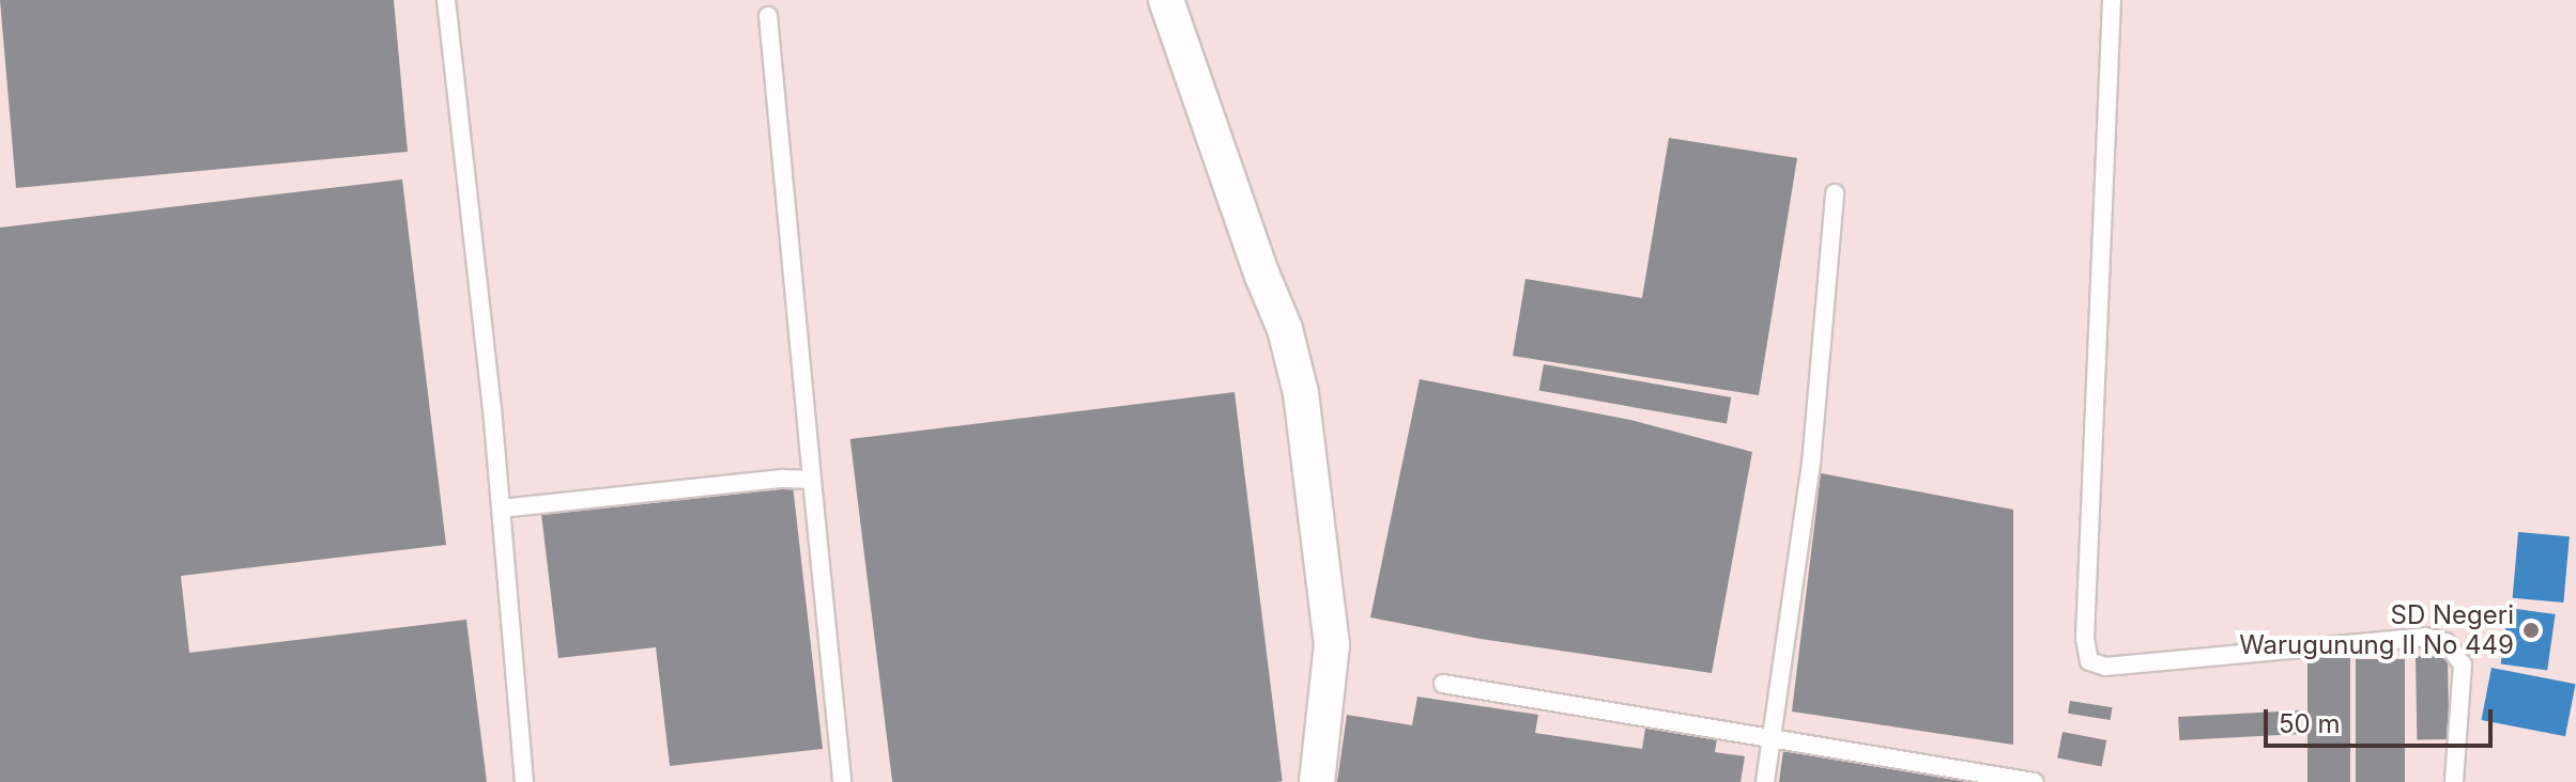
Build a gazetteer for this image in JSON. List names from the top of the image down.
{
  "places": ["SD Negeri Warugunung II No 449"],
  "scale_bar": "50 m"
}
